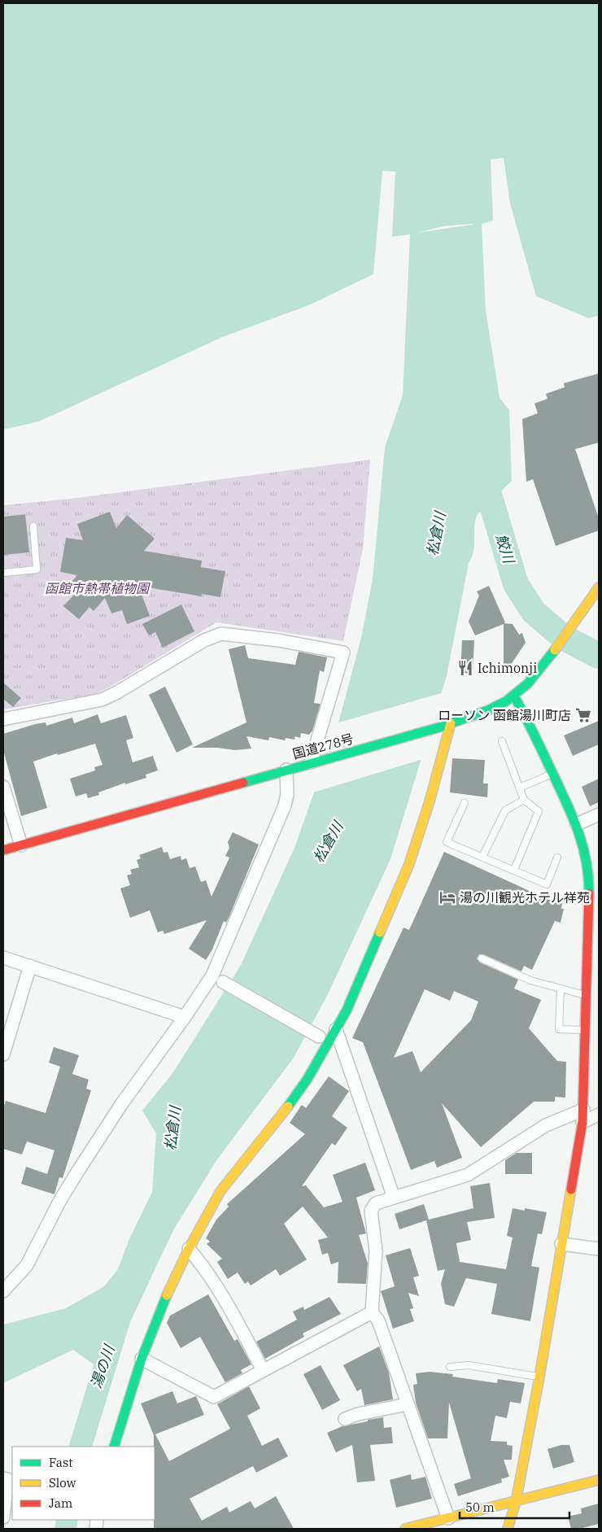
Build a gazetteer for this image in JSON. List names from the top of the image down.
{
  "streets": {
    "main road": ["国道278号"]
  },
  "water": ["松倉川", "鮫川", "湯の川"],
  "parks": ["函館市熱帯植物園"],
  "places": {
    "restaurant": ["Ichimonji"],
    "supermarket": ["ローソン 函館湯川町店"],
    "hotel": ["湯の川観光ホテル祥苑"]
  },
  "legend": ["Fast", "Slow", "Jam"],
  "scale_bar": "50 m"
}
